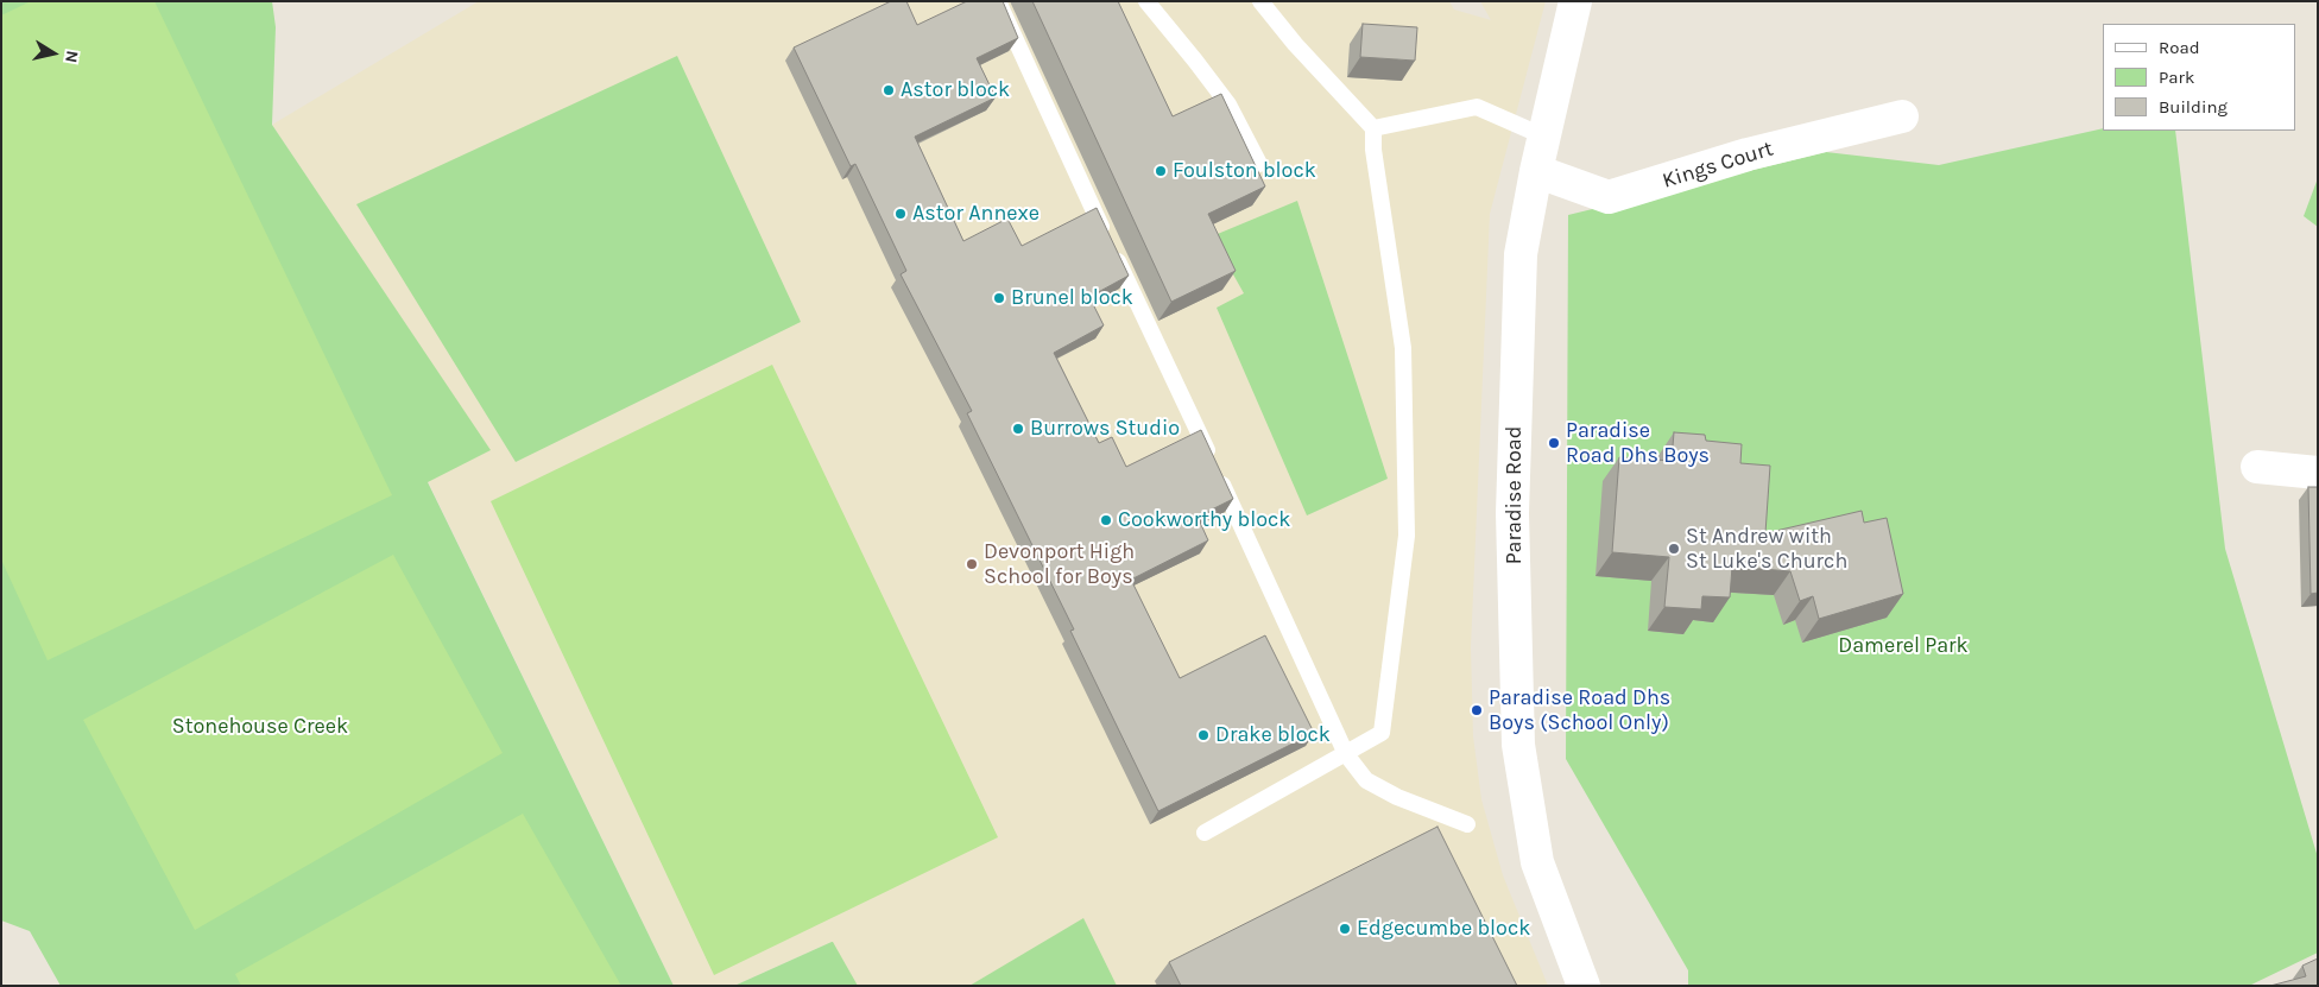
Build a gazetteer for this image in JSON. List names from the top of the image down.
{
  "streets": {
    "street": ["Kings Court", "Paradise Road"]
  },
  "crossings": [
    ["Kings Court", "Paradise Road"]
  ],
  "parks": ["Damerel Park", "Stonehouse Creek"],
  "places": [
    "Astor block",
    "Foulston block",
    "Astor Annexe",
    "Brunel block",
    "Burrows Studio",
    "Paradise Road Dhs Boys",
    "Cookworthy block",
    "St Andrew with St Luke's Church",
    "Devonport High School for Boys",
    "Paradise Road Dhs Boys (School Only)",
    "Drake block",
    "Edgecumbe block"
  ],
  "legend": ["Road", "Park", "Building"],
  "north": "right"
}
